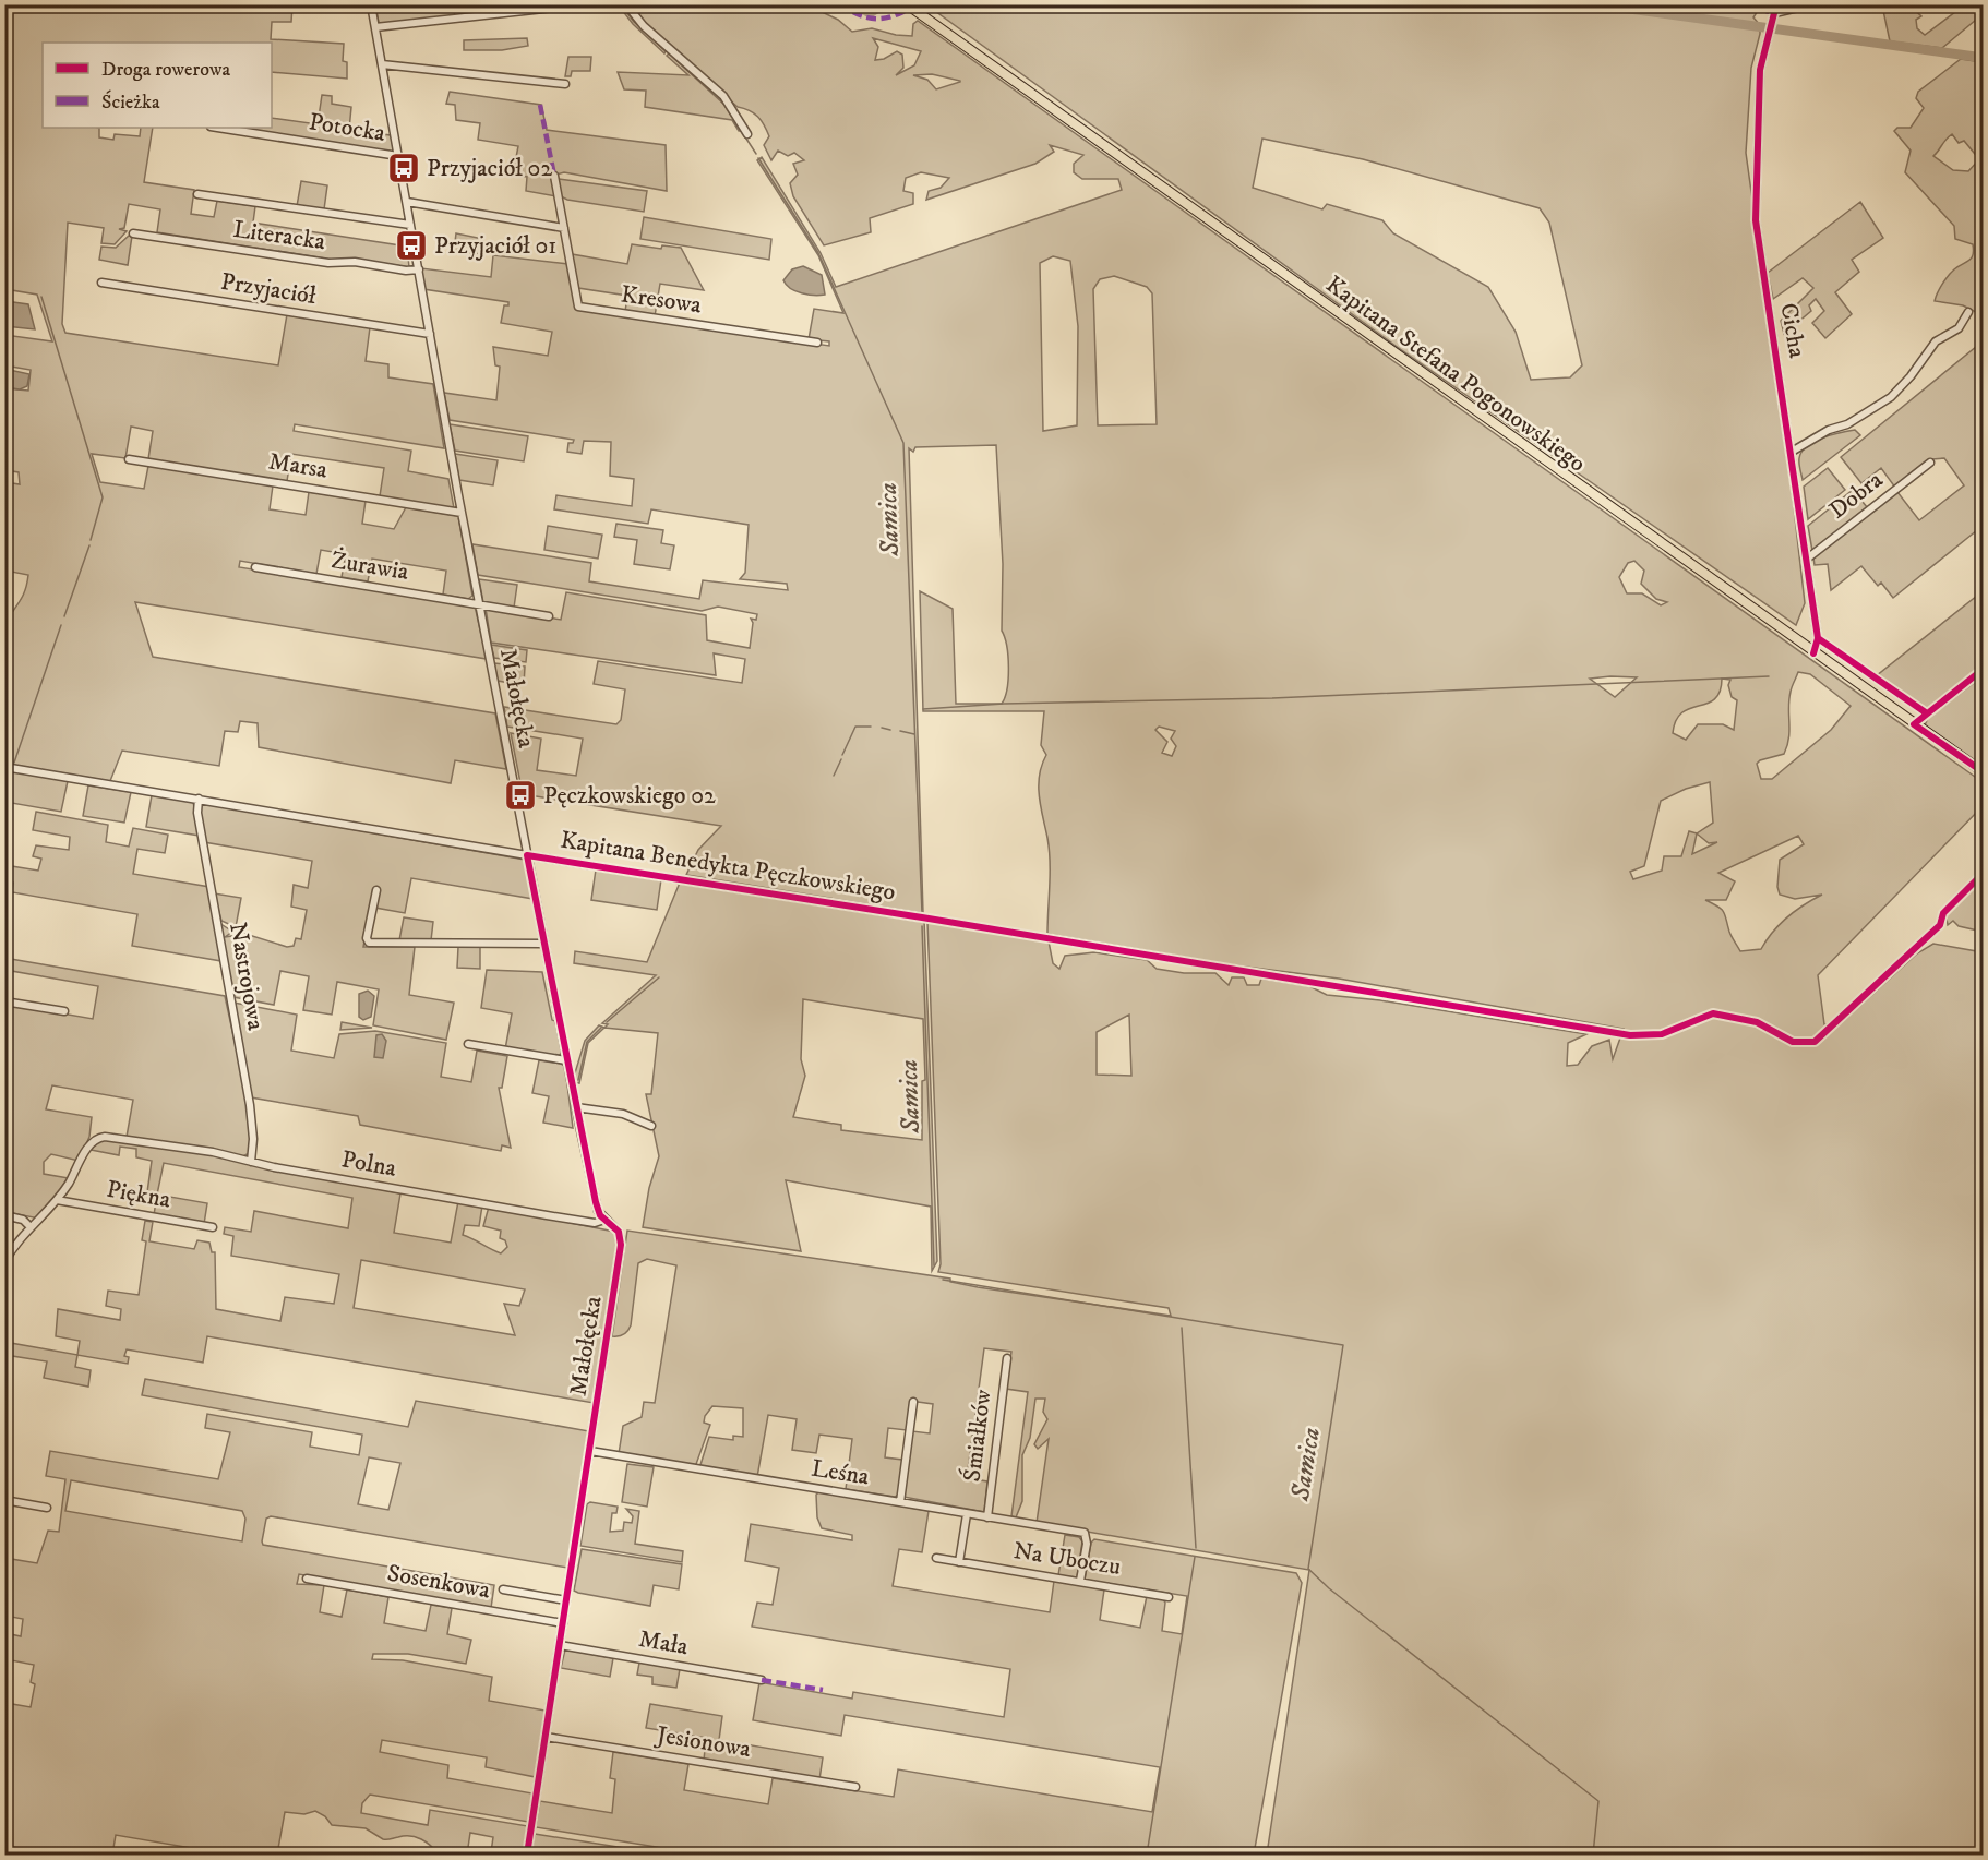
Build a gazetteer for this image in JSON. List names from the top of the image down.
{
  "streets": {
    "main road": ["Kapitana Stefana Pogonowskiego"],
    "street": [
      "Potocka",
      "Literacka",
      "Przyjaciół",
      "Kresowa",
      "Cicha",
      "Marsa",
      "Dobra",
      "Żurawia",
      "Małołęcka",
      "Kapitana Benedykta Pęczkowskiego",
      "Nastrojowa",
      "Polna",
      "Piękna",
      "Śmiałków",
      "Leśna",
      "Na Uboczu",
      "Sosenkowa",
      "Mała",
      "Jesionowa"
    ]
  },
  "crossings": [
    ["Potocka", "Małołęcka"],
    ["Literacka", "Małołęcka"],
    ["Przyjaciół", "Małołęcka"],
    ["Cicha", "Kapitana Stefana Pogonowskiego"],
    ["Cicha", "Dobra"],
    ["Marsa", "Małołęcka"],
    ["Żurawia", "Małołęcka"],
    ["Małołęcka", "Kapitana Benedykta Pęczkowskiego"],
    ["Małołęcka", "Polna"],
    ["Małołęcka", "Leśna"],
    ["Małołęcka", "Sosenkowa"],
    ["Małołęcka", "Mała"],
    ["Małołęcka", "Jesionowa"],
    ["Kapitana Benedykta Pęczkowskiego", "Nastrojowa"],
    ["Nastrojowa", "Polna"],
    ["Polna", "Piękna"],
    ["Śmiałków", "Leśna"],
    ["Leśna", "Na Uboczu"]
  ],
  "water": ["Samica"],
  "places": {
    "bus stop": ["Przyjaciół 02", "Przyjaciół 01", "Pęczkowskiego 02"]
  },
  "legend": ["Droga rowerowa", "Ścieżka"]
}
